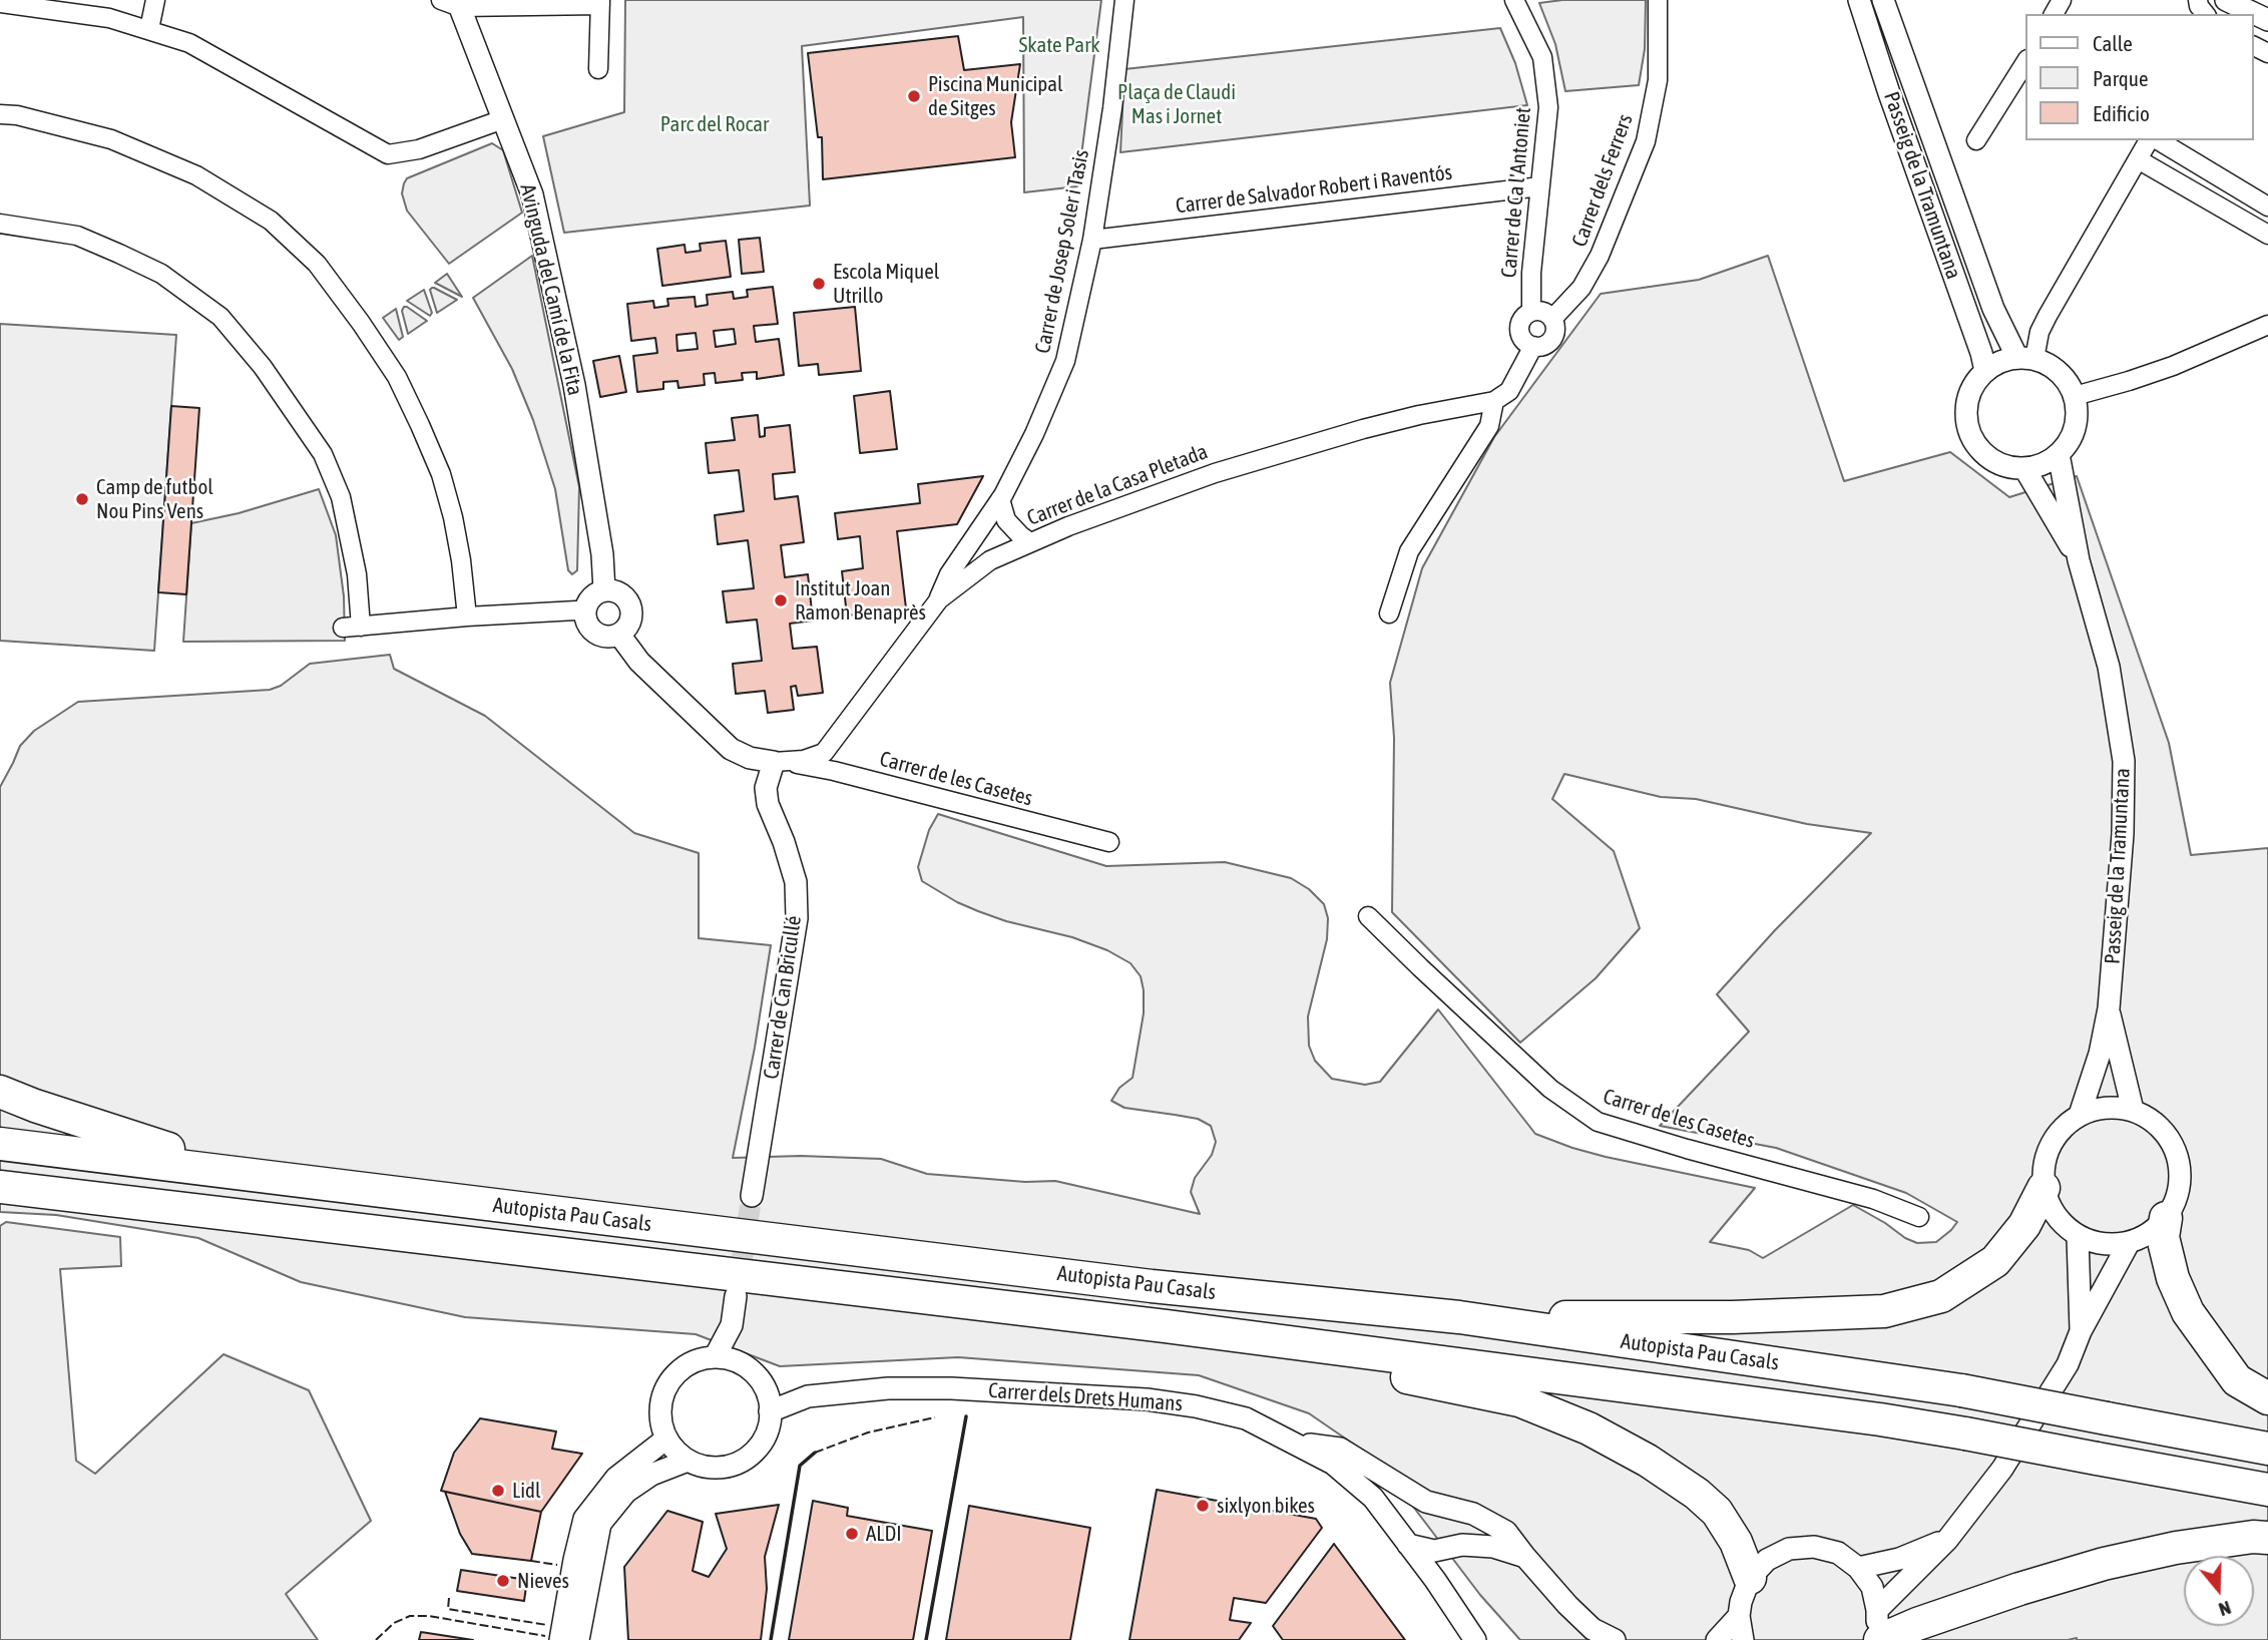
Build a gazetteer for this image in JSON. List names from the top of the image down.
{
  "streets": {
    "highway": ["Autopista Pau Casals"],
    "street": [
      "Carrer dels Ferrers",
      "Passeig de la Tramuntana",
      "Carrer de Salvador Robert i Raventós",
      "Carrer de Ca l'Antoniet",
      "Carrer de Josep Soler i Tasis",
      "Avinguda del Camí de la Fita",
      "Carrer de la Casa Pletada",
      "Carrer de les Casetes",
      "Carrer de Can Bricullé",
      "Carrer dels Drets Humans"
    ]
  },
  "crossings": [
    ["Carrer dels Ferrers", "Carrer de Ca l'Antoniet"],
    ["Carrer de Salvador Robert i Raventós", "Carrer de Ca l'Antoniet"],
    ["Carrer de Salvador Robert i Raventós", "Carrer de Josep Soler i Tasis"],
    ["Carrer de Josep Soler i Tasis", "Carrer de la Casa Pletada"],
    ["Carrer de la Casa Pletada", "Carrer de les Casetes"],
    ["Carrer de la Casa Pletada", "Carrer de Can Bricullé"],
    ["Carrer de les Casetes", "Carrer de Can Bricullé"]
  ],
  "parks": ["Skate Park", "Plaça de Claudi Mas i Jornet", "Parc del Rocar"],
  "places": [
    "Piscina Municipal de Sitges",
    "Escola Miquel Utrillo",
    "Camp de futbol Nou Pins Vens",
    "Institut Joan Ramon Benaprès",
    "Lidl",
    "sixlyon bikes",
    "ALDI",
    "Nieves"
  ],
  "legend": ["Calle", "Parque", "Edificio"],
  "north": "bottom"
}
